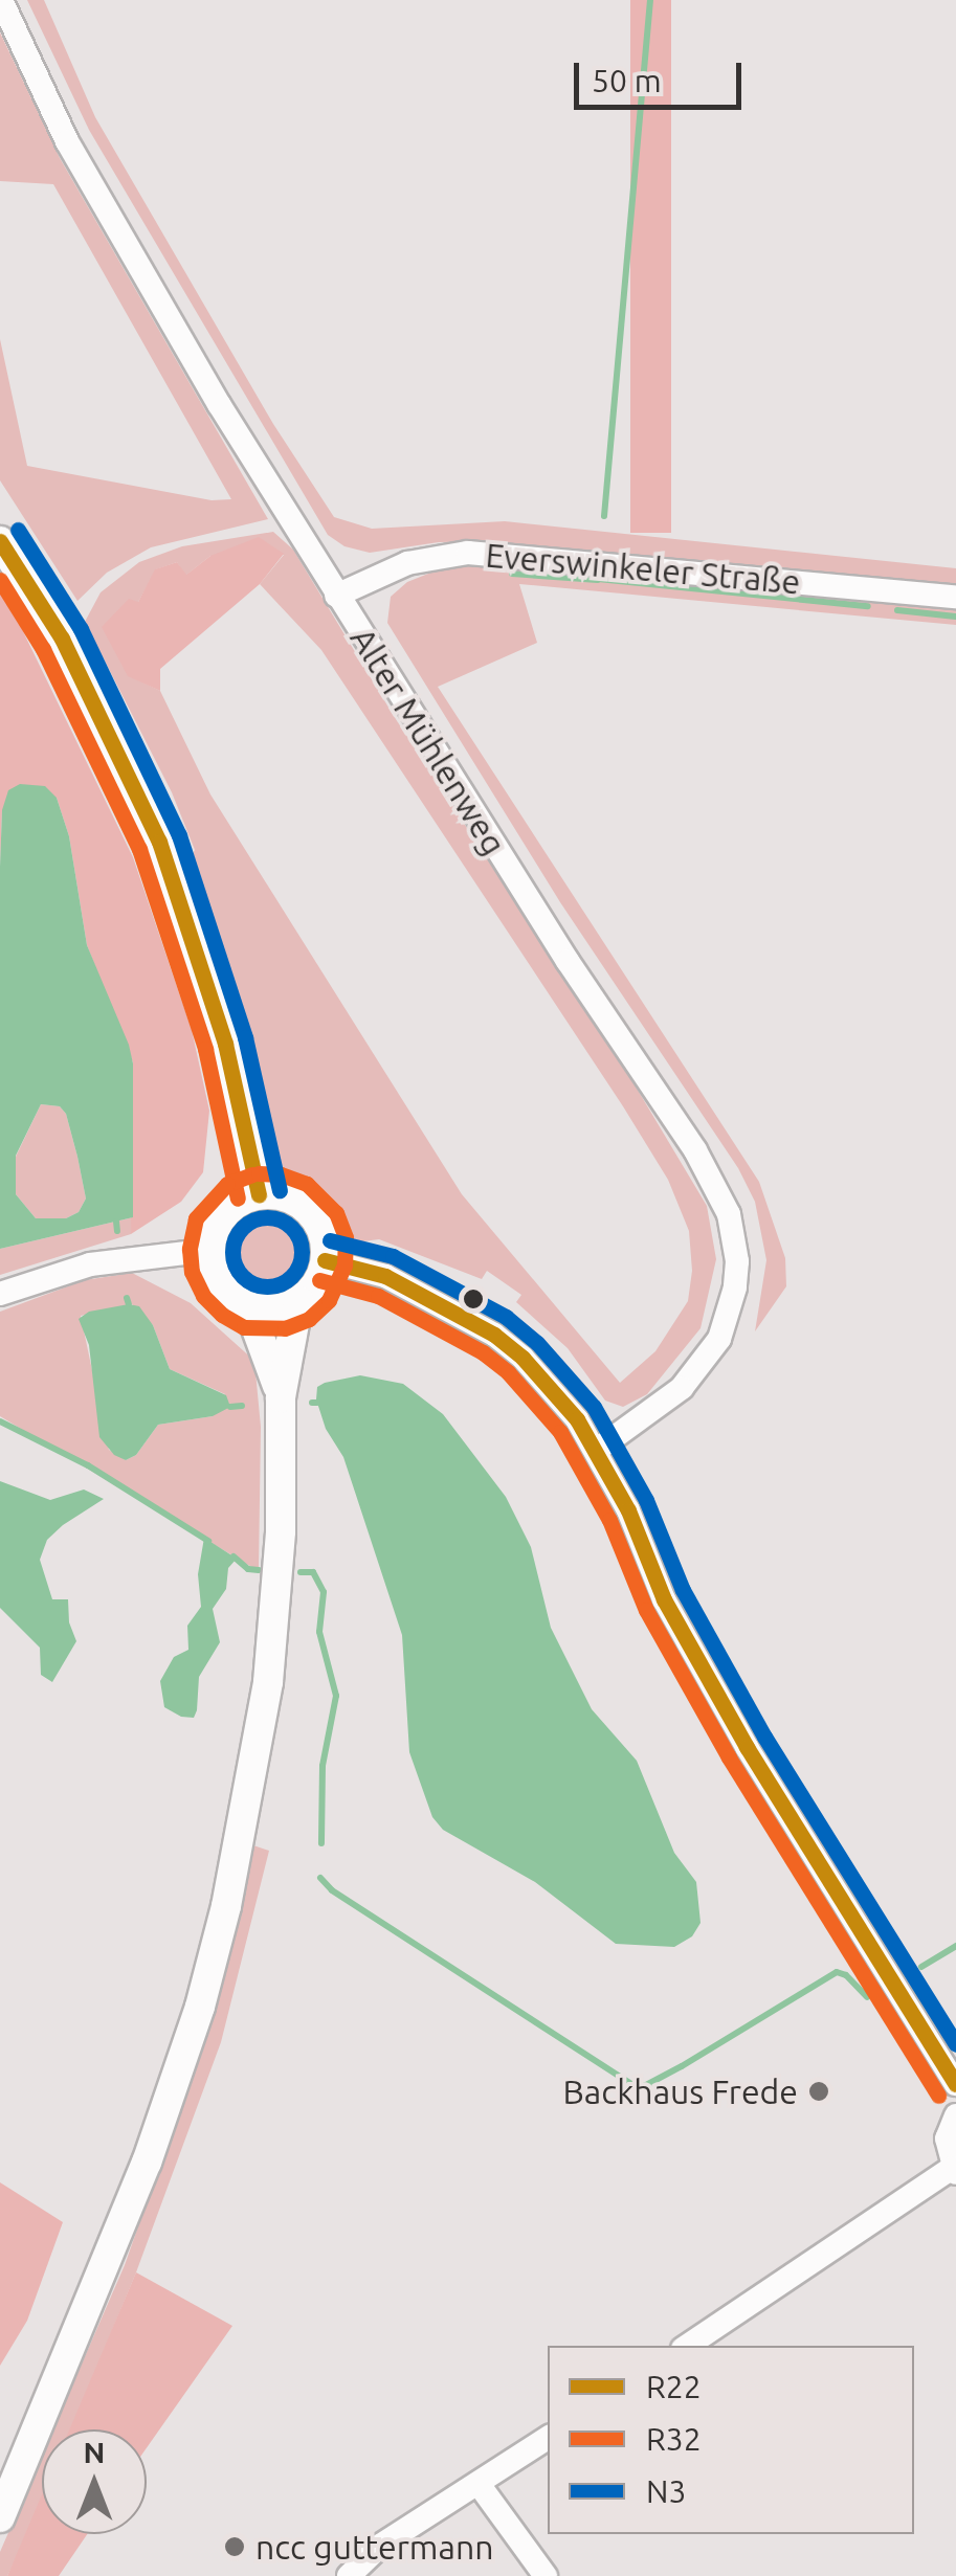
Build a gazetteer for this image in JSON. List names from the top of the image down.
{
  "streets": {
    "street": ["Everswinkeler Straße", "Alter Mühlenweg"]
  },
  "crossings": [
    ["Everswinkeler Straße", "Alter Mühlenweg"]
  ],
  "places": ["Backhaus Frede", "ncc guttermann"],
  "lines": ["transit line N3", "transit line R22", "transit line R32"],
  "legend": ["R22", "R32", "N3"],
  "scale_bar": "50 m",
  "north": "top"
}
